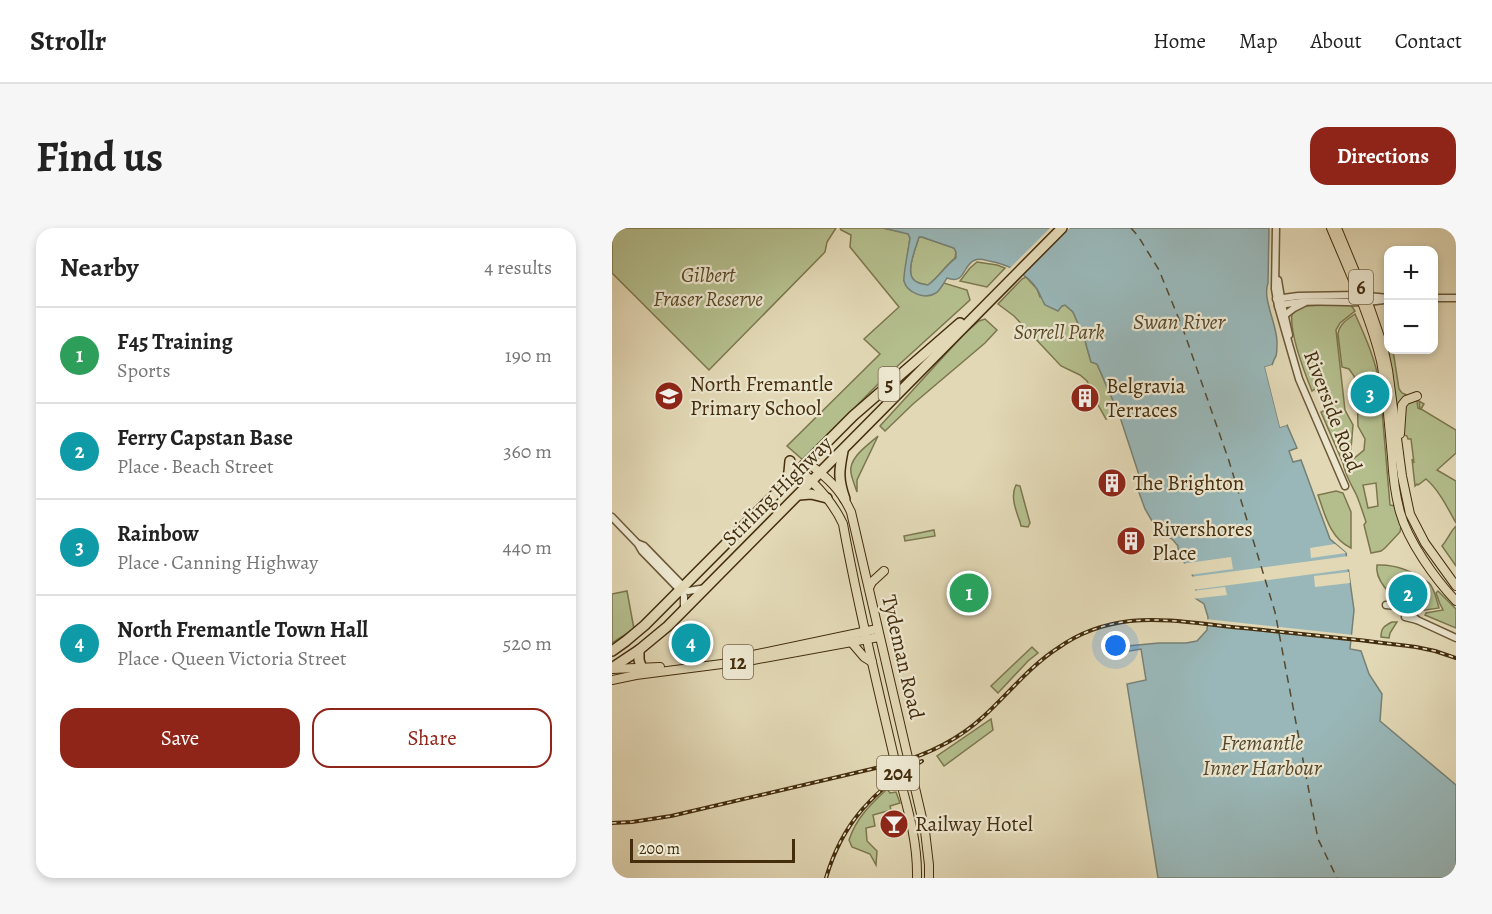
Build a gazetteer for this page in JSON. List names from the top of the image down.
{
  "streets": {
    "highway": ["5", "Stirling Highway"],
    "main road": [
      "6",
      "Tydeman Road",
      "12",
      "204"
    ],
    "street": ["Riverside Road"]
  },
  "crossings": [
    ["Stirling Highway", "Tydeman Road"],
    ["Stirling Highway", "12"],
    ["Tydeman Road", "12"]
  ],
  "water": ["Swan River", "Fremantle Inner Harbour"],
  "parks": ["Gilbert Fraser Reserve", "Sorrell Park"],
  "places": {
    "school or university": ["North Fremantle Primary School"],
    "building": ["Belgravia Terraces", "The Brighton", "Rivershores Place"],
    "bar": ["Railway Hotel"]
  },
  "scale_bar": "200 m",
  "page": {
    "header": "Strollr",
    "nav": [
      "Home",
      "Map",
      "About",
      "Contact"
    ],
    "buttons": [
      "Directions",
      ["Save", "Share"]
    ],
    "title": "Find us",
    "heading": ["Nearby", "4 results"],
    "map_buttons": ["+", "−"],
    "list": [
      {
        "mark": "1",
        "name": "F45 Training",
        "note": "Sports",
        "value": "190 m"
      },
      {
        "mark": "2",
        "name": "Ferry Capstan Base",
        "note": "Place · Beach Street",
        "value": "360 m"
      },
      {
        "mark": "3",
        "name": "Rainbow",
        "note": "Place · Canning Highway",
        "value": "440 m"
      },
      {
        "mark": "4",
        "name": "North Fremantle Town Hall",
        "note": "Place · Queen Victoria Street",
        "value": "520 m"
      }
    ],
    "pins": [
      "3",
      "1",
      "2",
      "4"
    ],
    "scale": "200 m"
  }
}
